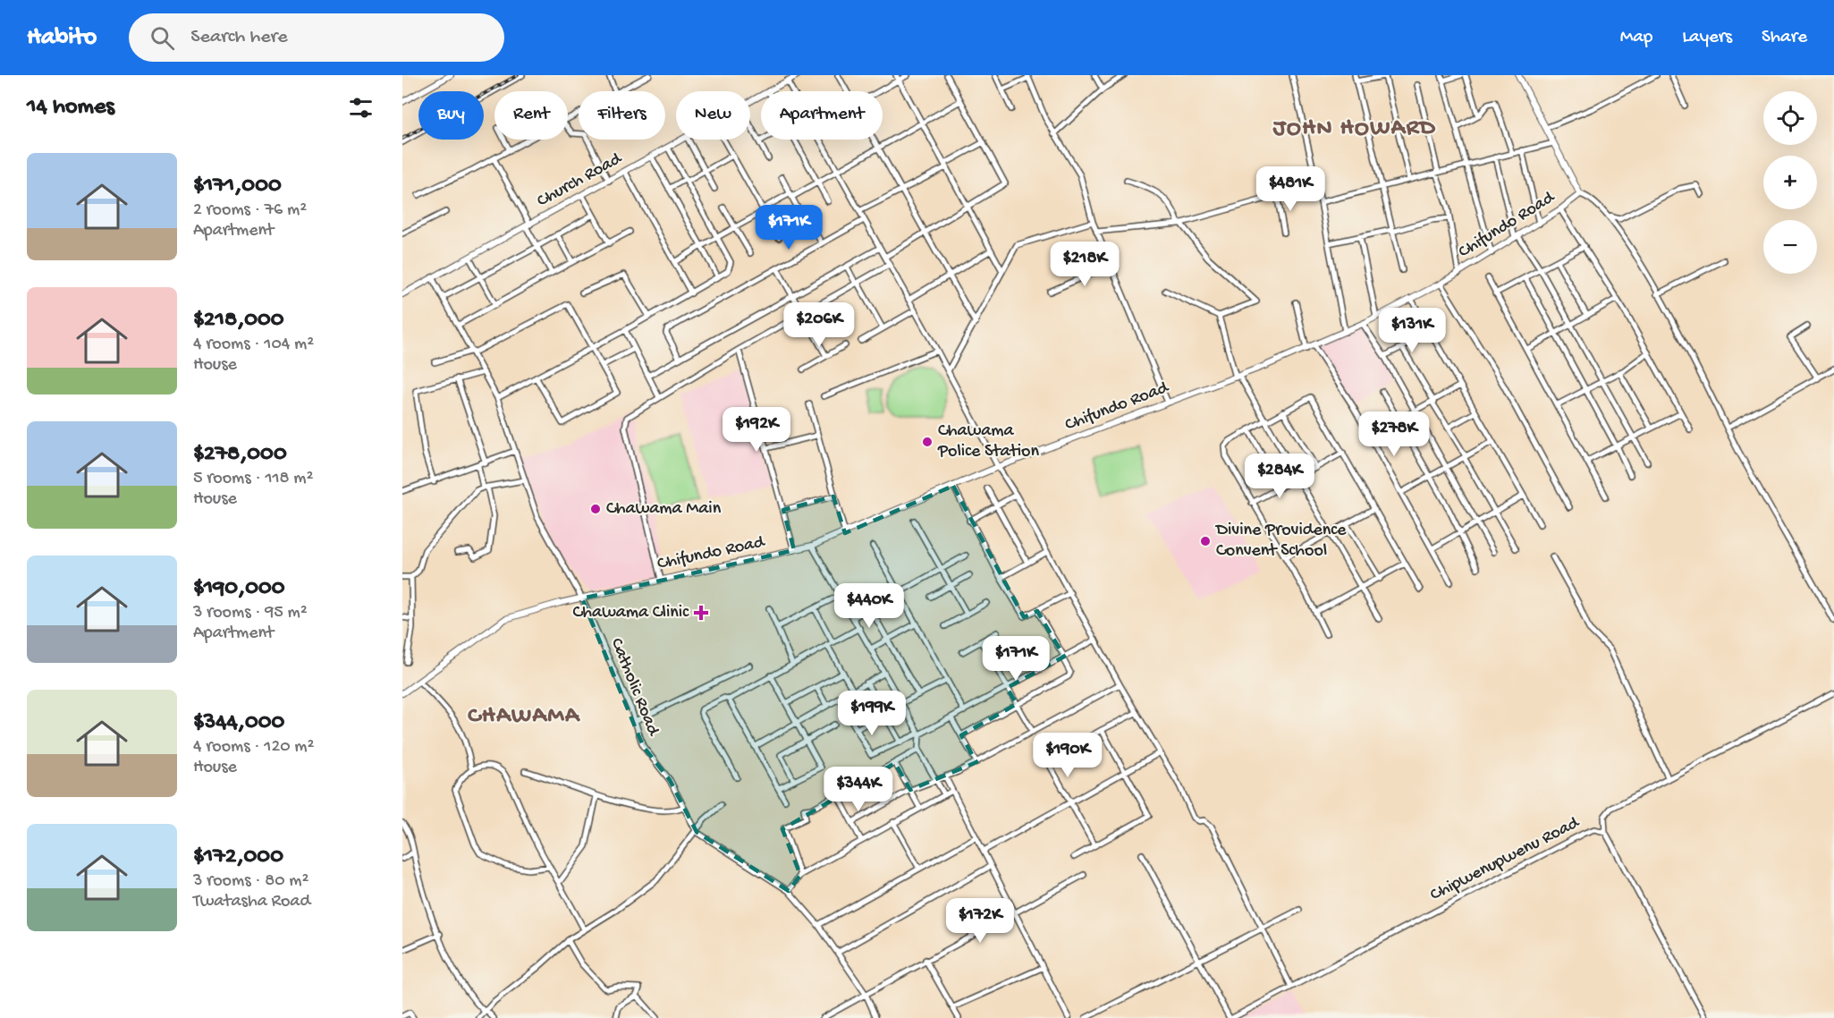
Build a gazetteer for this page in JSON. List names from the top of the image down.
{
  "streets": {
    "street": [
      "Church Road",
      "Chifundo Road",
      "Catholic Road",
      "Chipwenupwenu Road"
    ]
  },
  "crossings": [
    ["Church Road", "Catholic Road"],
    ["Chifundo Road", "Catholic Road"]
  ],
  "districts": ["JOHN HOWARD", "CHAWAMA"],
  "places": {
    "other": ["Chawama Police Station", "Chawama Main", "Divine Providence Convent School"],
    "health": ["Chawama Clinic"]
  },
  "page": {
    "header": "Habito",
    "search": "Search here",
    "nav": ["Map", "Layers", "Share"],
    "heading": "14 homes",
    "map_buttons": ["+", "−"],
    "chip": [
      "Buy",
      "Rent",
      "Filters",
      "New",
      "Apartment"
    ],
    "list": [
      {
        "name": "$171,000",
        "note": "2 rooms · 76 m² · Apartment"
      },
      {
        "name": "$218,000",
        "note": "4 rooms · 104 m² · House"
      },
      {
        "name": "$278,000",
        "note": "5 rooms · 118 m² · House"
      },
      {
        "name": "$190,000",
        "note": "3 rooms · 95 m² · Apartment"
      },
      {
        "name": "$344,000",
        "note": "4 rooms · 120 m² · House"
      },
      {
        "name": "$172,000",
        "note": "3 rooms · 80 m² · Twatasha Road"
      }
    ],
    "price": [
      "$481K",
      "$171K",
      "$218K",
      "$206K",
      "$131K",
      "$192K",
      "$278K",
      "$284K",
      "$440K",
      "$171K",
      "$199K",
      "$190K",
      "$344K",
      "$172K"
    ]
  }
}
